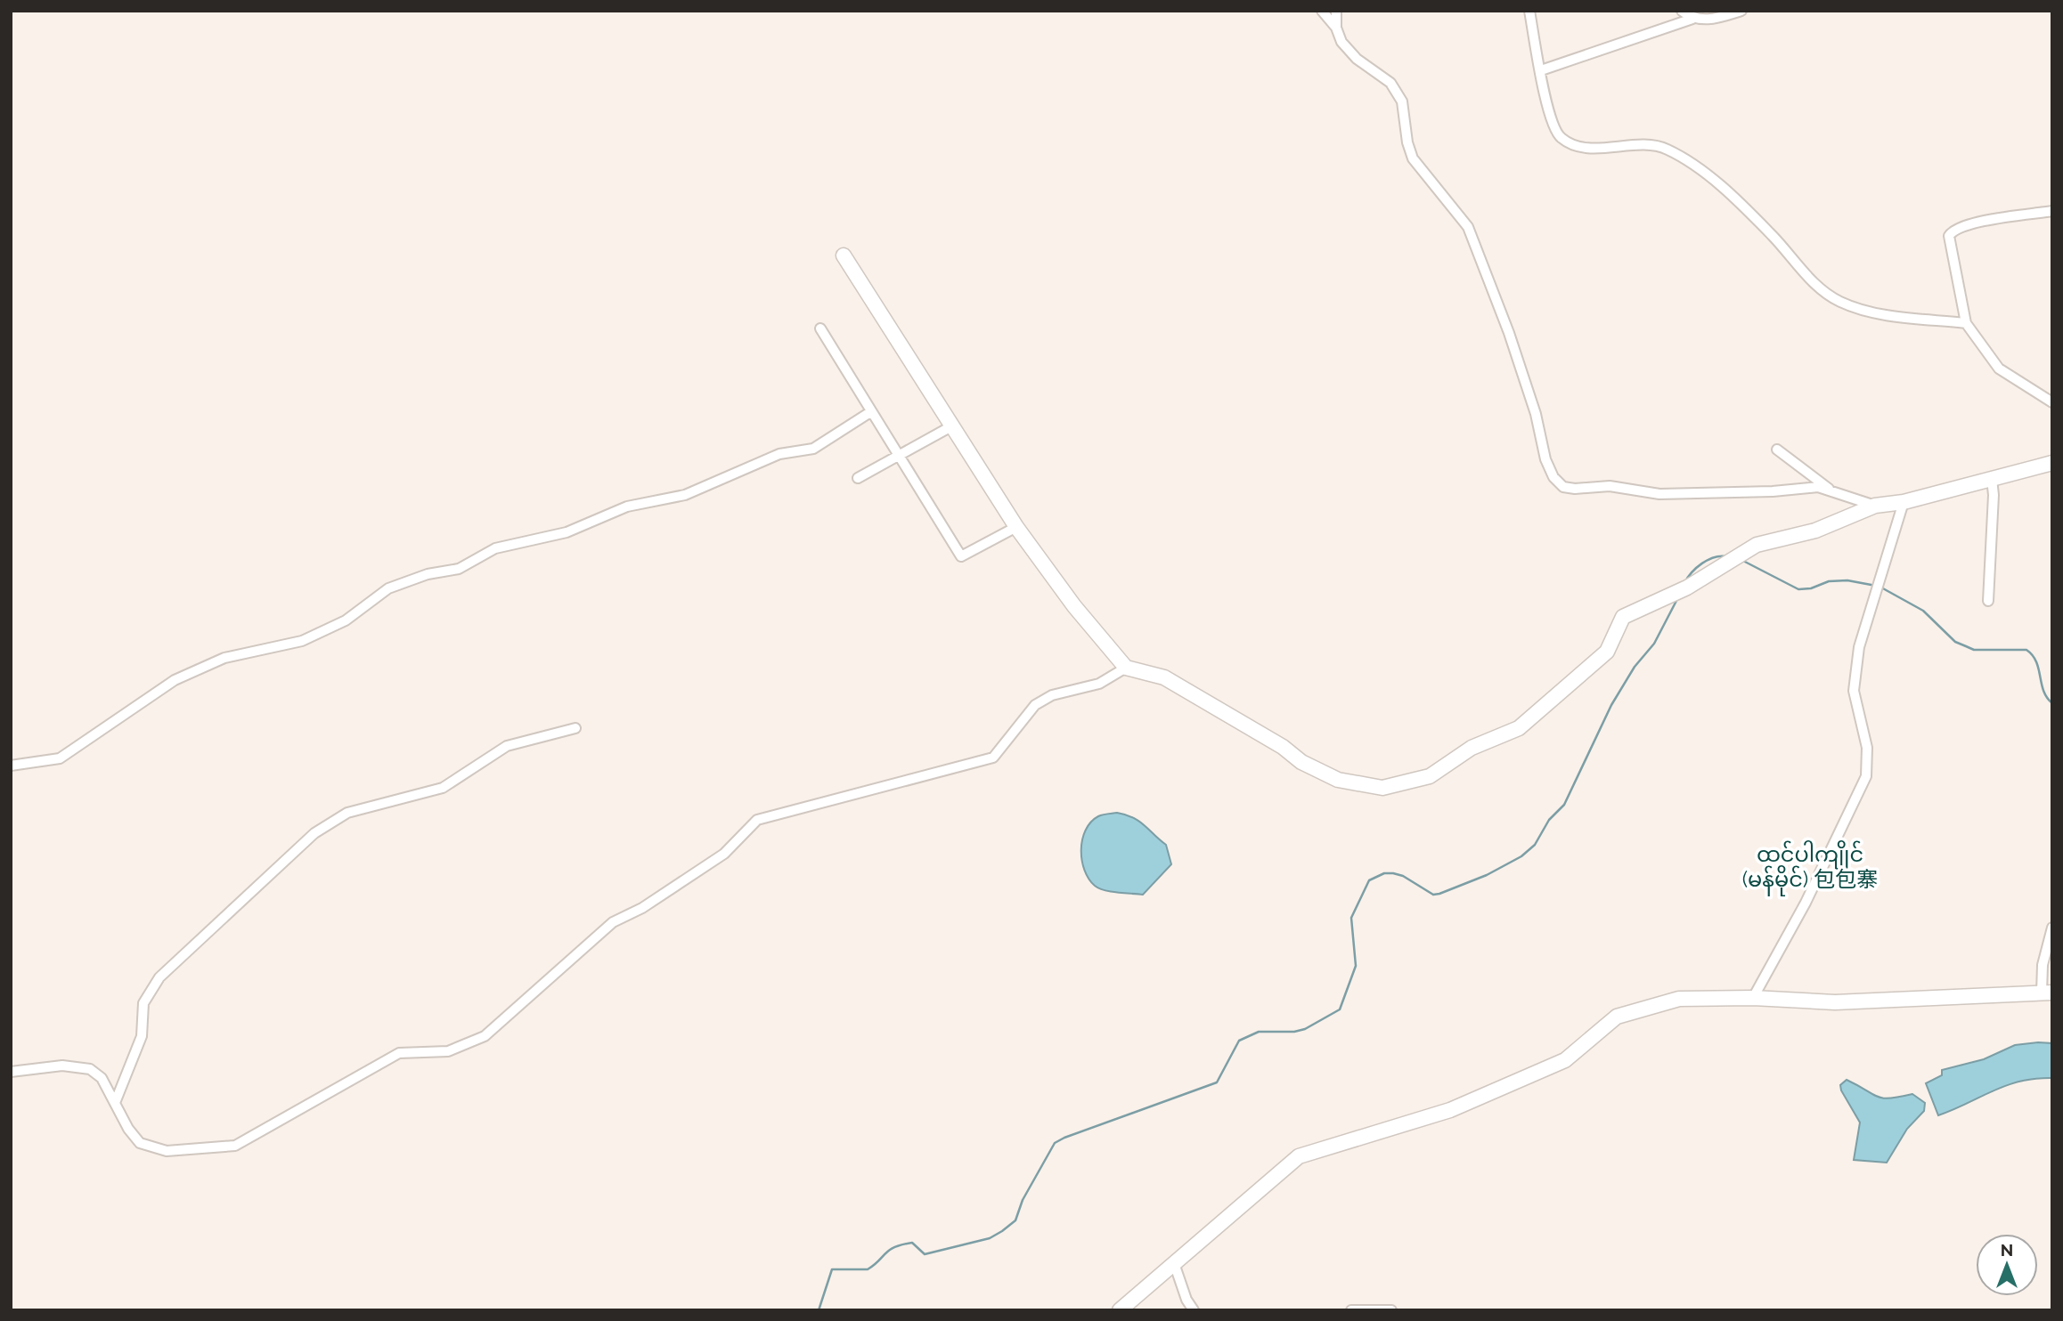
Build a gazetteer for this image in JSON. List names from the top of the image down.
{
  "districts": ["ထင်ပါကျိုင် (မန်မိုင်) 包包寨"],
  "north": "top"
}
